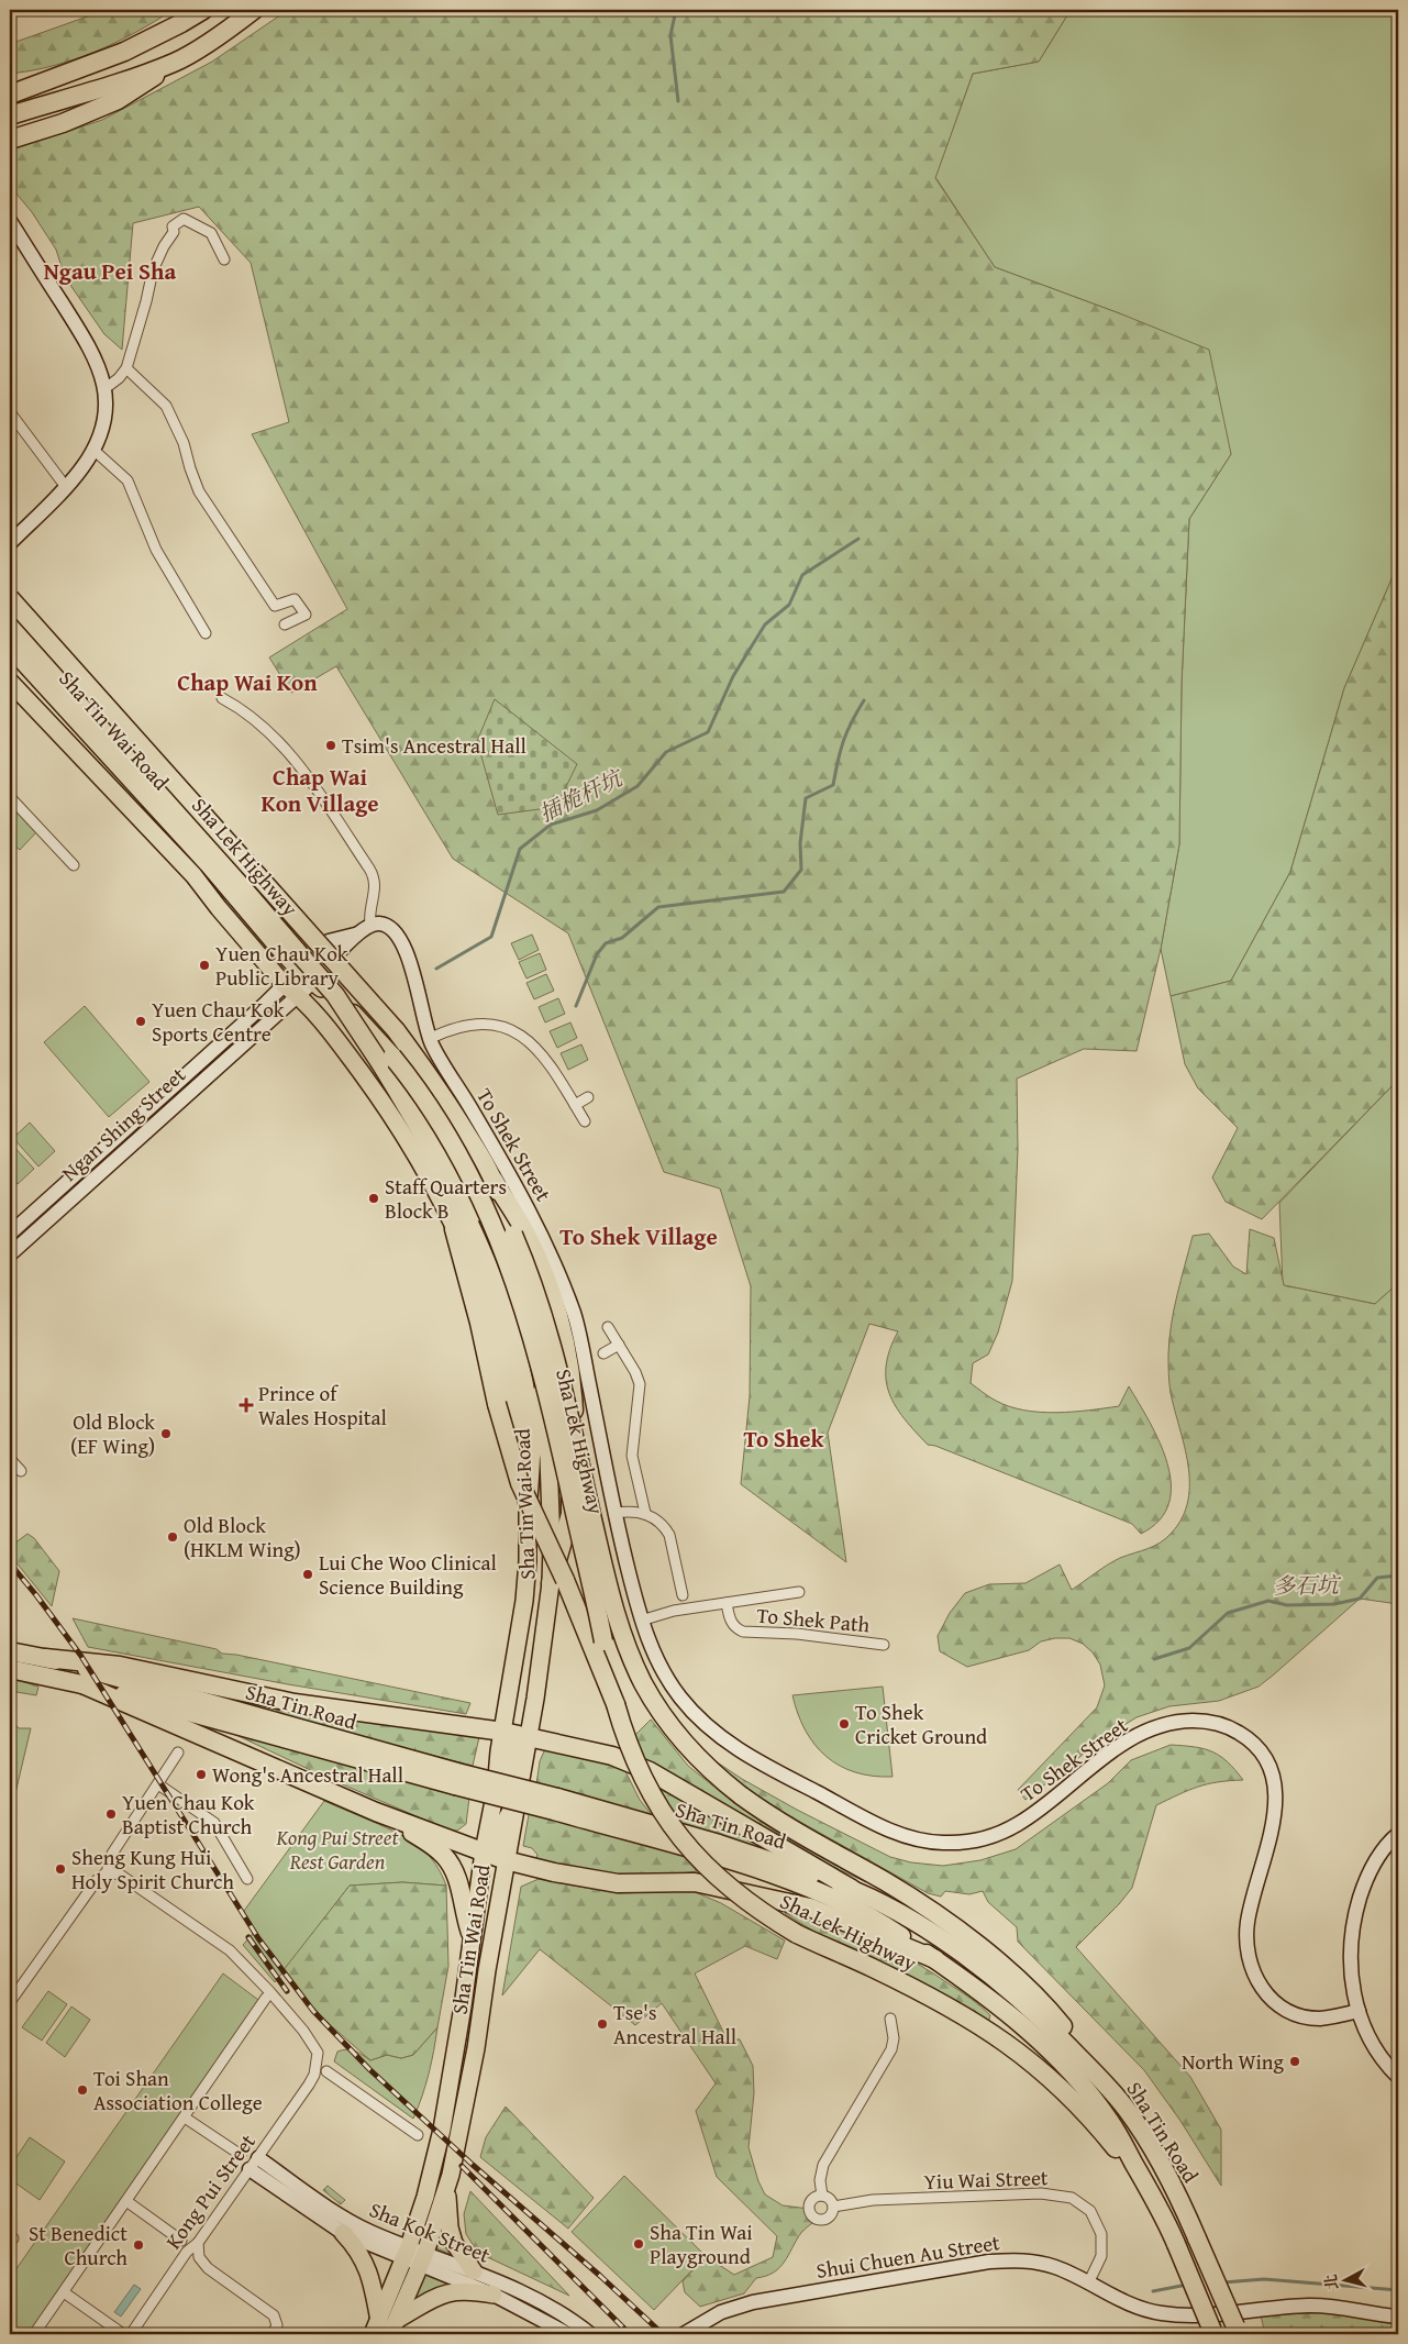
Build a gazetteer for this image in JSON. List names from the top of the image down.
{
  "streets": {
    "highway": ["Sha Lek Highway", "Sha Tin Road"],
    "main road": ["Sha Tin Wai Road"],
    "street": [
      "Ngan Shing Street",
      "To Shek Street",
      "To Shek Path",
      "Yiu Wai Street",
      "Kong Pui Street",
      "Sha Kok Street",
      "Shui Chuen Au Street"
    ]
  },
  "crossings": [
    ["Sha Tin Wai Road", "Ngan Shing Street"],
    ["Sha Tin Wai Road", "Sha Kok Street"],
    ["Sha Lek Highway", "Sha Tin Road"],
    ["Yiu Wai Street", "Shui Chuen Au Street"],
    ["Kong Pui Street", "Sha Kok Street"]
  ],
  "districts": [
    "Ngau Pei Sha",
    "Chap Wai Kon",
    "Chap Wai Kon Village",
    "To Shek Village",
    "To Shek"
  ],
  "water": ["插桅杆坑", "多石坑"],
  "parks": ["Kong Pui Street Rest Garden"],
  "places": {
    "other": [
      "Tsim's Ancestral Hall",
      "Yuen Chau Kok Public Library",
      "Yuen Chau Kok Sports Centre",
      "Staff Quarters Block B",
      "Old Block (EF Wing)",
      "Old Block (HKLM Wing)",
      "Lui Che Woo Clinical Science Building",
      "To Shek Cricket Ground",
      "Wong's Ancestral Hall",
      "Yuen Chau Kok Baptist Church",
      "Sheng Kung Hui Holy Spirit Church",
      "Tse's Ancestral Hall",
      "North Wing",
      "Toi Shan Association College",
      "Sha Tin Wai Playground",
      "St Benedict Church"
    ],
    "health": ["Prince of Wales Hospital"]
  },
  "north": "left"
}
